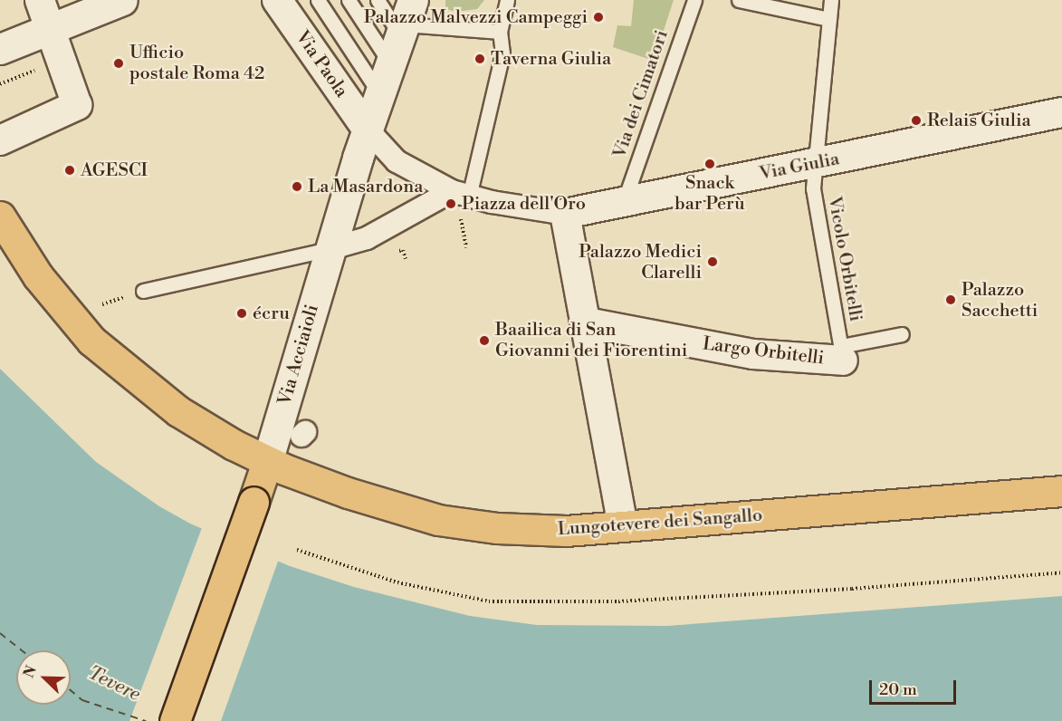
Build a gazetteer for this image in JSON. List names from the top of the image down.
{
  "streets": {
    "main road": ["Lungotevere dei Sangallo"],
    "street": [
      "Via Paola",
      "Via Giulia",
      "Largo Orbitelli",
      "Via Acciaioli"
    ],
    "lane": ["Via dei Cimatori", "Vicolo Orbitelli"]
  },
  "crossings": [
    ["Via dei Cimatori", "Via Giulia"],
    ["Via Giulia", "Vicolo Orbitelli"],
    ["Vicolo Orbitelli", "Largo Orbitelli"],
    ["Via Acciaioli", "Lungotevere dei Sangallo"]
  ],
  "water": ["Tevere"],
  "places": [
    "Palazzo Malvezzi Campeggi",
    "Taverna Giulia",
    "Ufficio postale Roma 42",
    "Relais Giulia",
    "Snack bar Perù",
    "AGESCI",
    "La Masardona",
    "Piazza dell'Oro",
    "Palazzo Medici Clarelli",
    "Palazzo Sacchetti",
    "écru",
    "Baailica di San Giovanni dei Fiorentini"
  ],
  "scale_bar": "20 m",
  "north": "top left"
}
